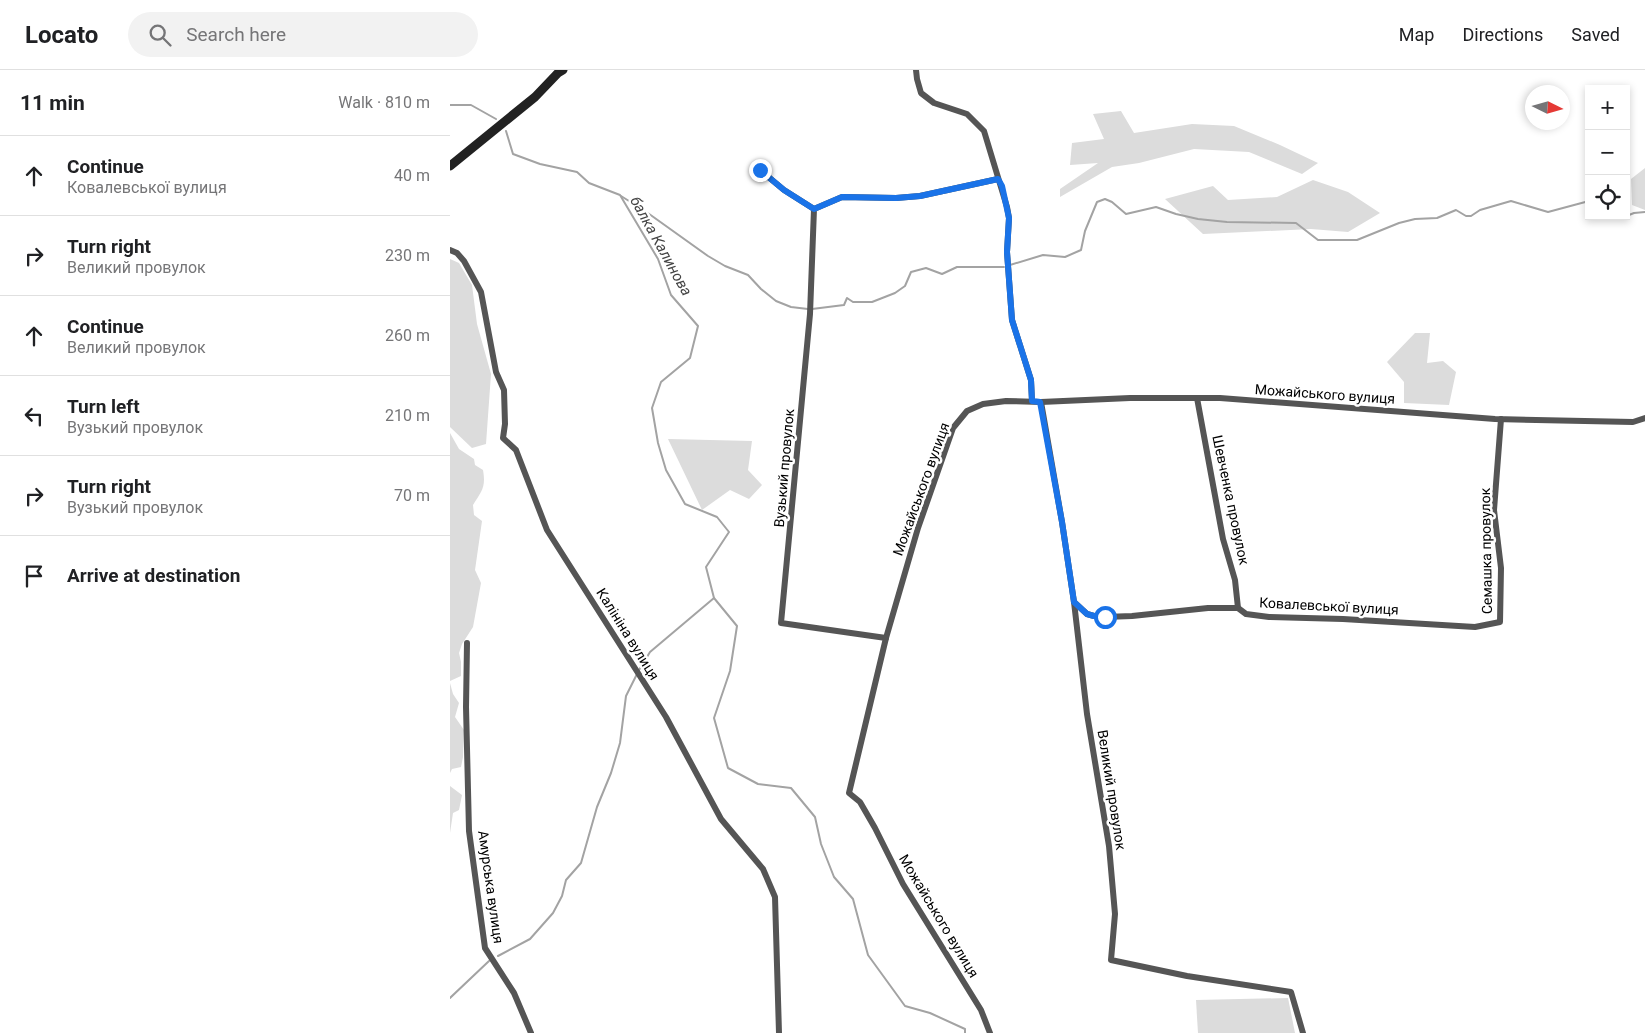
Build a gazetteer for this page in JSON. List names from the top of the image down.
{
  "streets": {
    "street": [
      "Можайського вулиця",
      "Вузький провулок",
      "Шевченка провулок",
      "Семашка провулок",
      "Ковалевської вулиця",
      "Калініна вулиця",
      "Великий провулок",
      "Амурська вулиця"
    ]
  },
  "crossings": [
    ["Можайського вулиця", "Вузький провулок"],
    ["Можайського вулиця", "Шевченка провулок"],
    ["Можайського вулиця", "Семашка провулок"],
    ["Можайського вулиця", "Великий провулок"],
    ["Шевченка провулок", "Ковалевської вулиця"],
    ["Семашка провулок", "Ковалевської вулиця"],
    ["Ковалевської вулиця", "Великий провулок"]
  ],
  "water": ["балка Калинова"],
  "north": "right",
  "page": {
    "header": "Locato",
    "search": "Search here",
    "nav": ["Map", "Directions", "Saved"],
    "heading": ["11 min", "Walk · 810 m"],
    "map_buttons": ["+", "−"],
    "list": [
      ["Continue", "Ковалевської вулиця", "40 m"],
      ["Turn right", "Великий провулок", "230 m"],
      ["Continue", "Великий провулок", "260 m"],
      ["Turn left", "Вузький провулок", "210 m"],
      ["Turn right", "Вузький провулок", "70 m"],
      "Arrive at destination"
    ]
  }
}
